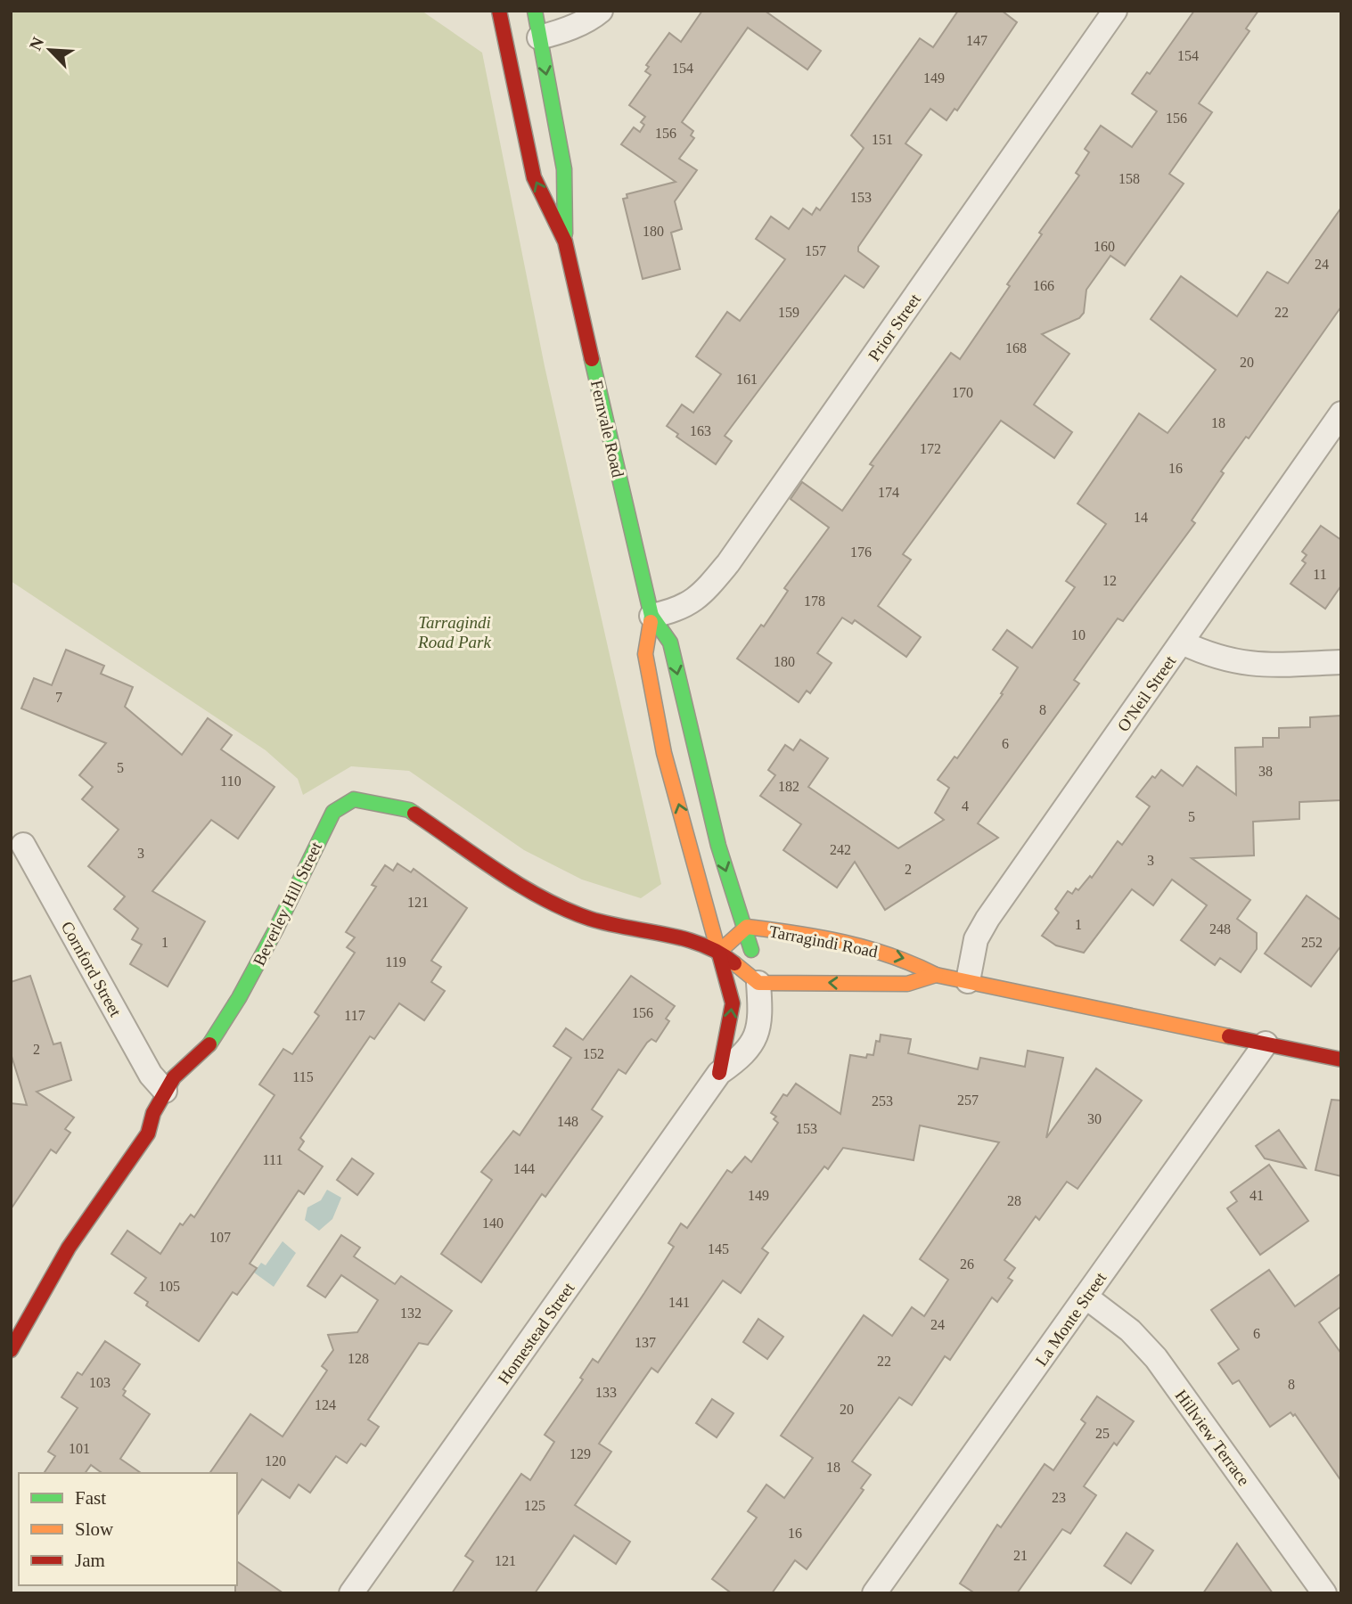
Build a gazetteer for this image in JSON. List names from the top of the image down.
{
  "streets": {
    "street": [
      "Prior Street",
      "Fernvale Road",
      "O'Neil Street",
      "Beverley Hill Street",
      "Tarragindi Road",
      "Cornford Street",
      "La Monte Street",
      "Homestead Street",
      "Hillview Terrace"
    ]
  },
  "crossings": [
    ["Prior Street", "Fernvale Road"],
    ["Fernvale Road", "Beverley Hill Street"],
    ["Fernvale Road", "Tarragindi Road"],
    ["Fernvale Road", "Homestead Street"],
    ["O'Neil Street", "Tarragindi Road"],
    ["Beverley Hill Street", "Tarragindi Road"],
    ["Beverley Hill Street", "Cornford Street"],
    ["Beverley Hill Street", "Homestead Street"],
    ["Tarragindi Road", "La Monte Street"],
    ["Tarragindi Road", "Homestead Street"],
    ["La Monte Street", "Hillview Terrace"]
  ],
  "parks": ["Tarragindi Road Park"],
  "house_numbers": [
    "147",
    "154",
    "154",
    "149",
    "156",
    "156",
    "151",
    "158",
    "153",
    "180",
    "160",
    "157",
    "24",
    "166",
    "159",
    "22",
    "168",
    "20",
    "161",
    "170",
    "18",
    "163",
    "172",
    "16",
    "174",
    "14",
    "176",
    "11",
    "12",
    "178",
    "10",
    "180",
    "7",
    "8",
    "6",
    "5",
    "38",
    "110",
    "182",
    "4",
    "5",
    "242",
    "3",
    "3",
    "2",
    "121",
    "1",
    "248",
    "1",
    "252",
    "119",
    "156",
    "117",
    "2",
    "152",
    "115",
    "257",
    "253",
    "30",
    "148",
    "153",
    "111",
    "144",
    "149",
    "41",
    "28",
    "140",
    "107",
    "145",
    "26",
    "105",
    "141",
    "132",
    "24",
    "6",
    "137",
    "128",
    "22",
    "103",
    "8",
    "133",
    "124",
    "20",
    "25",
    "101",
    "129",
    "120",
    "18",
    "23",
    "125",
    "16",
    "21",
    "121"
  ],
  "legend": ["Fast", "Slow", "Jam"],
  "north": "top left"
}
